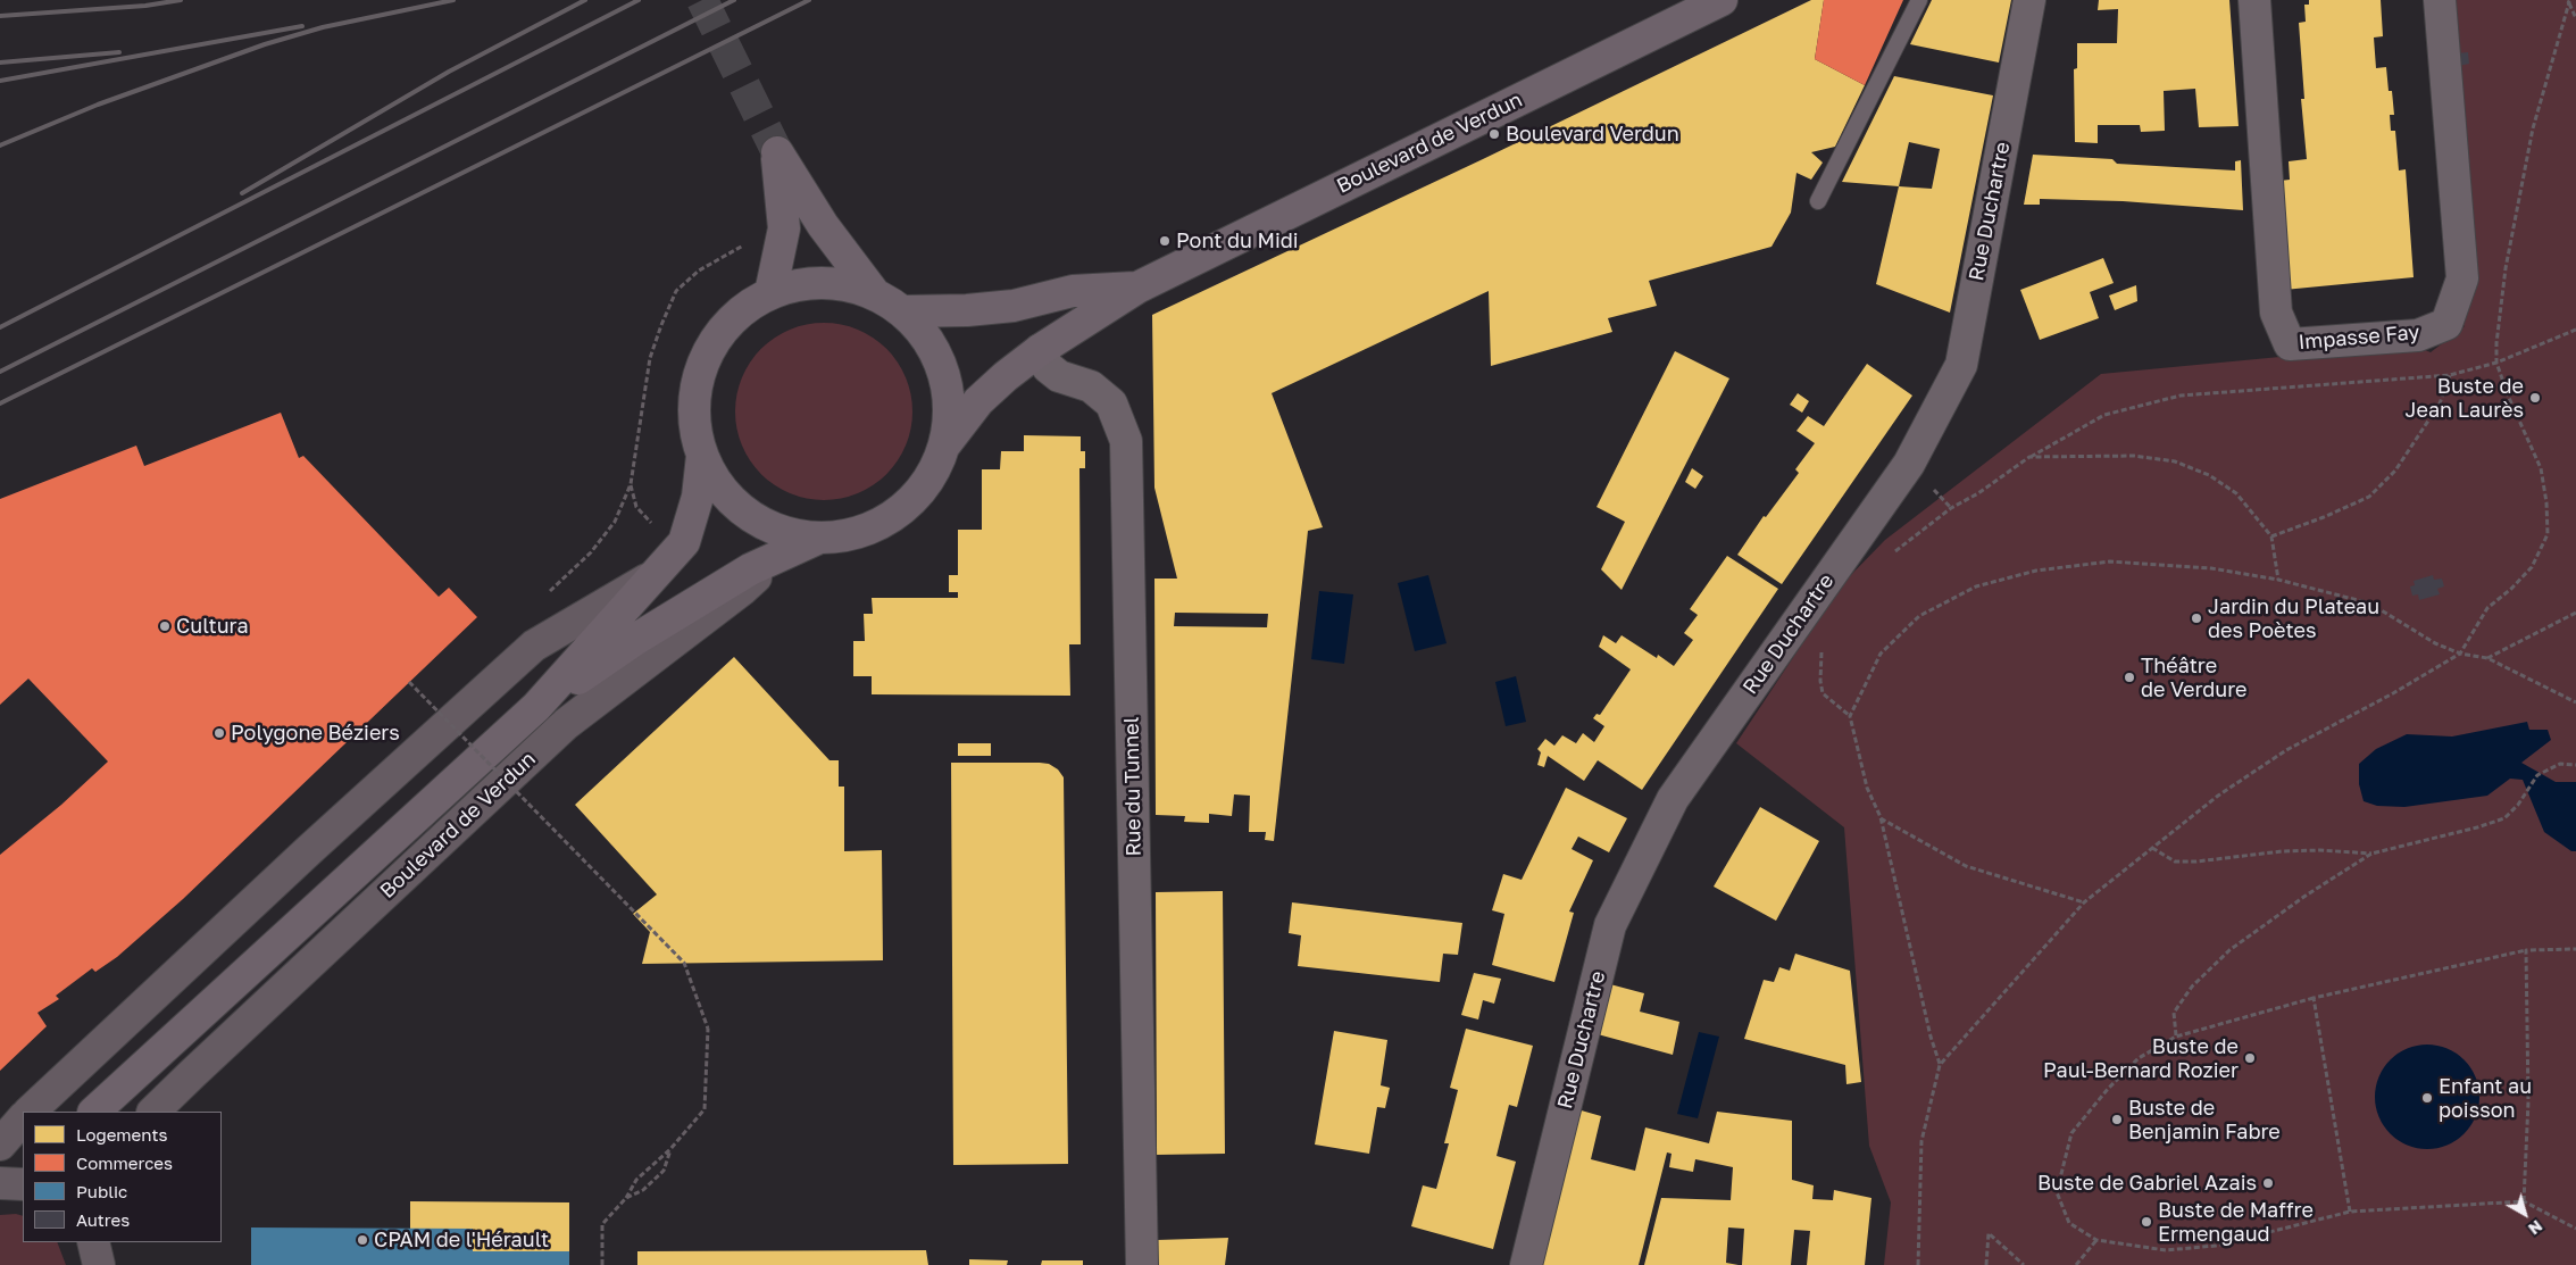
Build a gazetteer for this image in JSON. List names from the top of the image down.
{
  "streets": {
    "main road": ["Boulevard de Verdun"],
    "street": ["Rue Duchartre", "Impasse Fay", "Rue du Tunnel"]
  },
  "crossings": [
    ["Boulevard de Verdun", "Rue du Tunnel"]
  ],
  "places": [
    "Boulevard Verdun",
    "Pont du Midi",
    "Buste de Jean Laurès",
    "Jardin du Plateau des Poètes",
    "Cultura",
    "Théâtre de Verdure",
    "Polygone Béziers",
    "Buste de Paul-Bernard Rozier",
    "Enfant au poisson",
    "Buste de Benjamin Fabre",
    "Buste de Gabriel Azais",
    "Buste de Maffre Ermengaud",
    "CPAM de l'Hérault"
  ],
  "legend": [
    "Logements",
    "Commerces",
    "Public",
    "Autres"
  ],
  "north": "bottom right"
}
